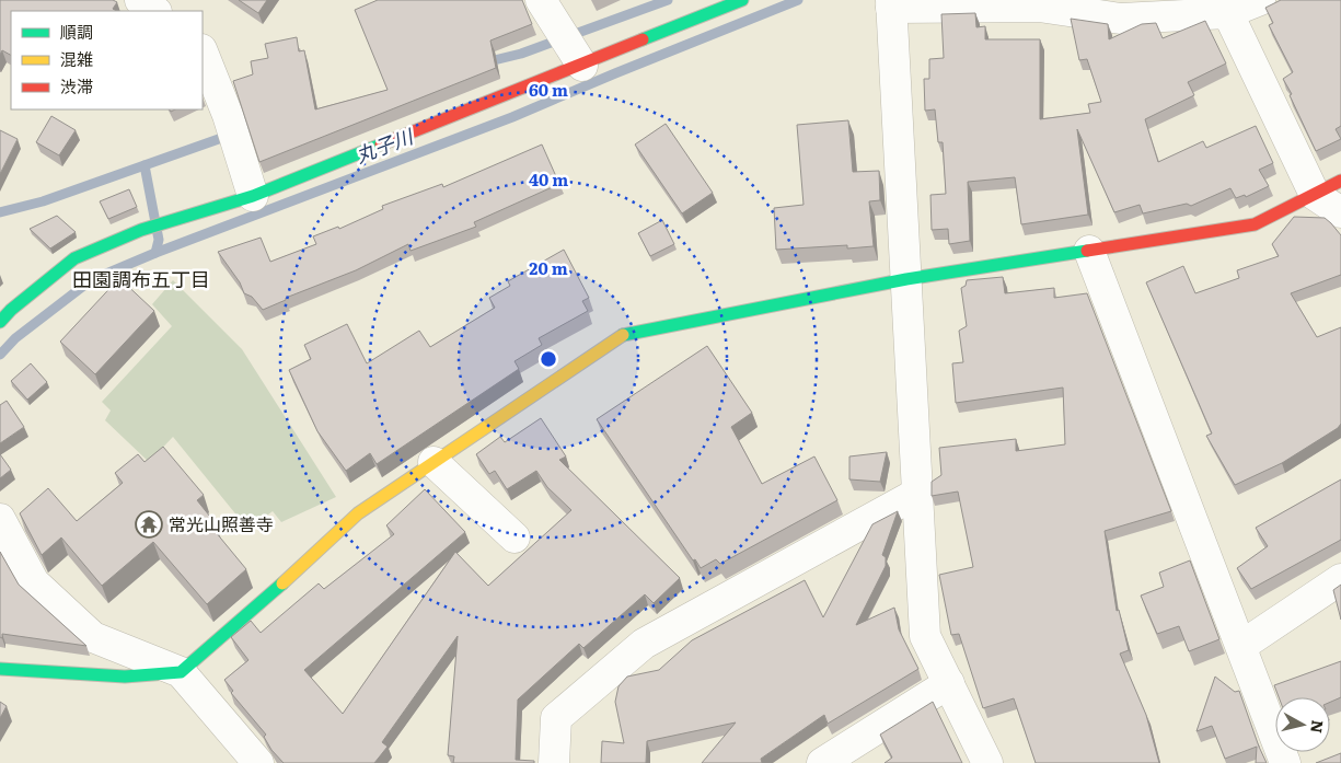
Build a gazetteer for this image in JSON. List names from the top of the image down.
{
  "districts": ["田園調布五丁目"],
  "water": ["丸子川"],
  "places": {
    "temple": ["常光山照善寺"]
  },
  "legend": ["順調", "混雑", "渋滞"],
  "north": "right",
  "rings": ["60 m", "40 m", "20 m"]
}
